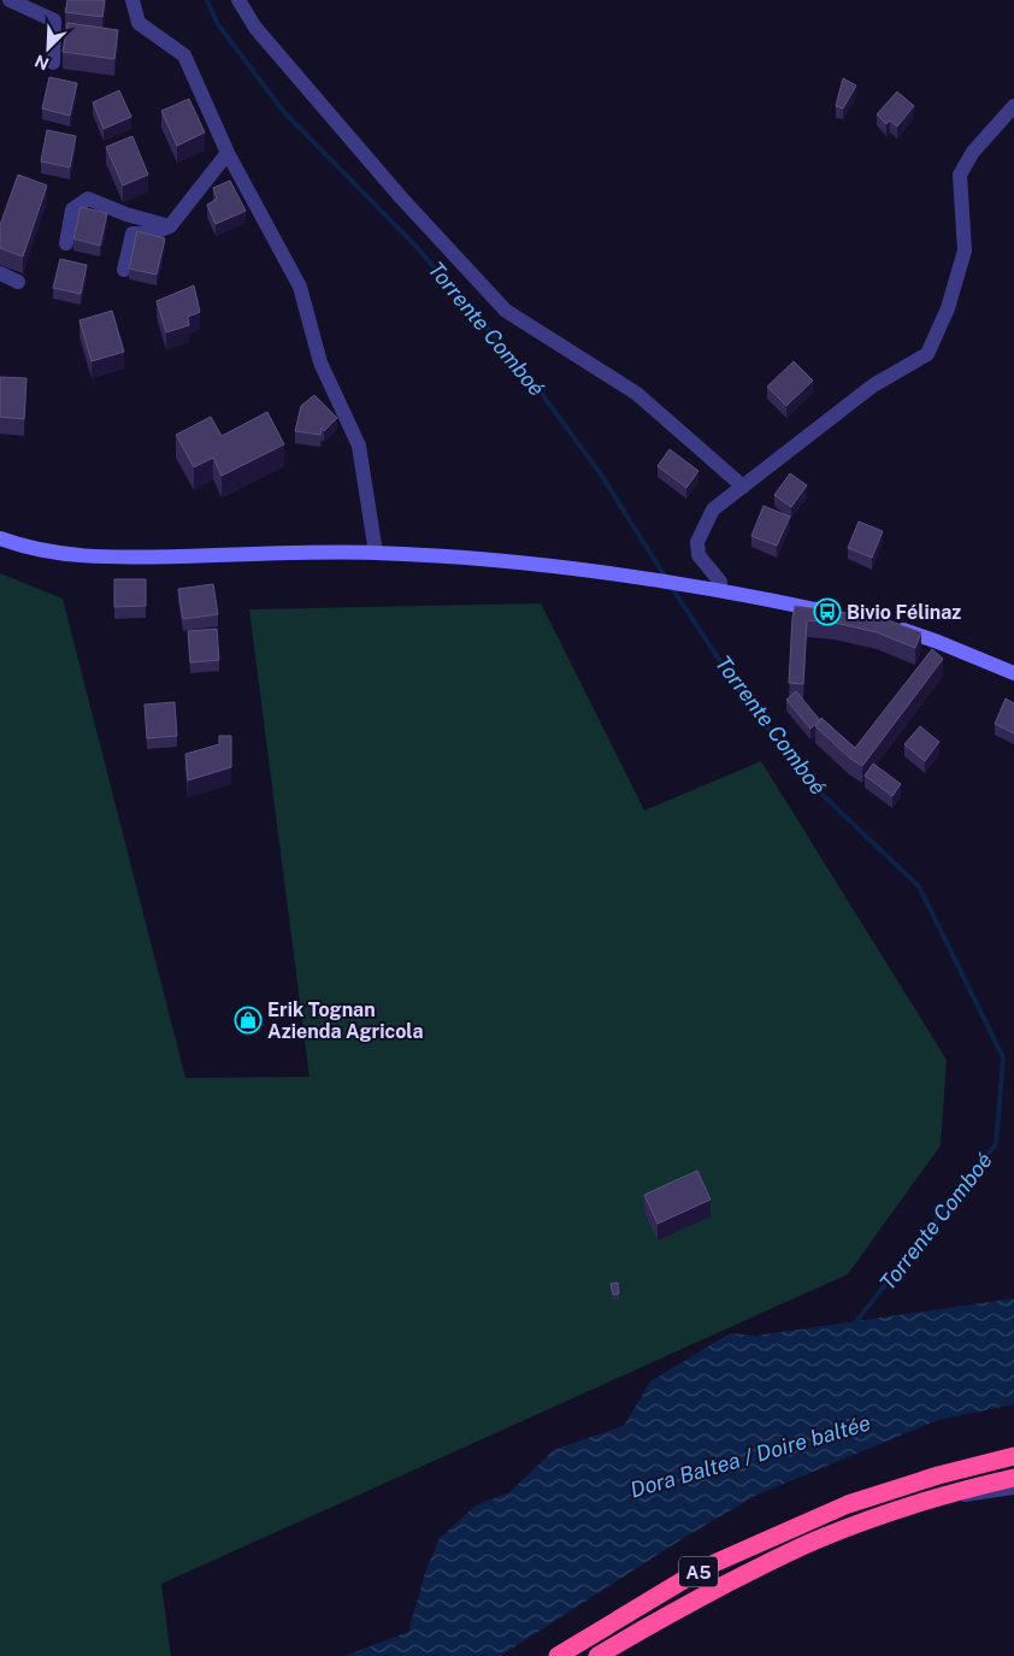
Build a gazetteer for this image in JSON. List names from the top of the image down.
{
  "streets": {
    "highway": ["A5"]
  },
  "water": ["Torrente Comboé", "Dora Baltea / Doire baltée"],
  "places": {
    "bus stop": ["Bivio Félinaz"],
    "shop": ["Erik Tognan Azienda Agricola"]
  },
  "north": "bottom left"
}
